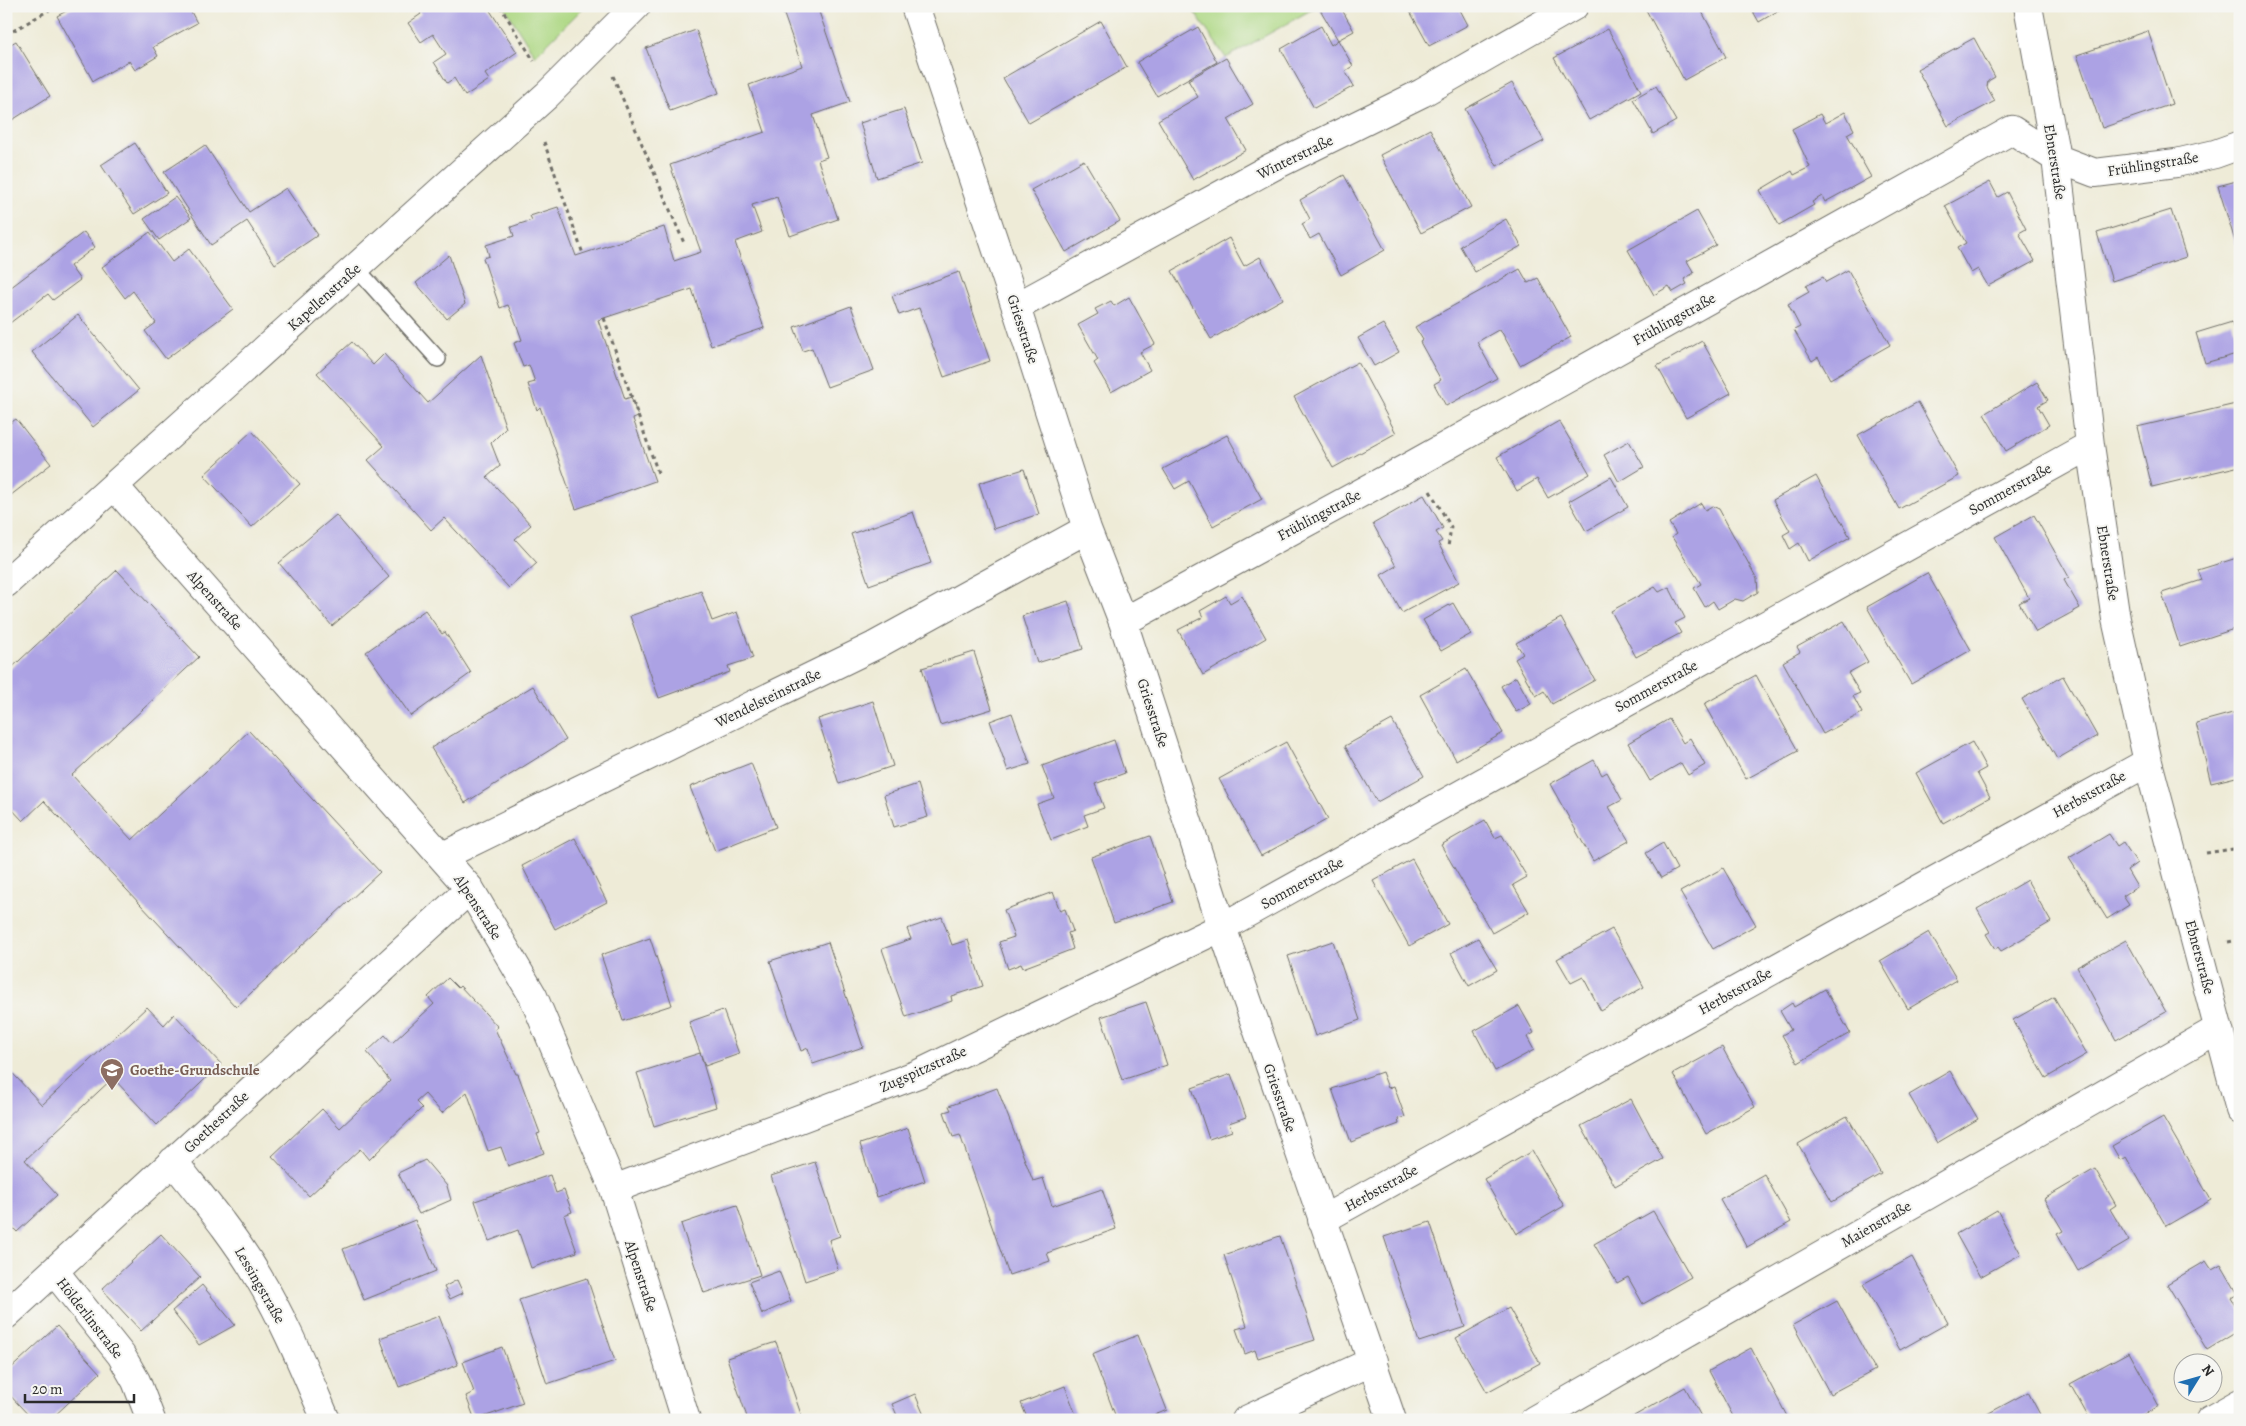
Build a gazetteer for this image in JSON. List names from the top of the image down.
{
  "streets": {
    "street": [
      "Winterstraße",
      "Ebnerstraße",
      "Frühlingstraße",
      "Kapellenstraße",
      "Griesstraße",
      "Sommerstraße",
      "Alpenstraße",
      "Wendelsteinstraße",
      "Herbststraße",
      "Zugspitzstraße",
      "Goethestraße",
      "Maienstraße",
      "Lessingstraße",
      "Hölderlinstraße"
    ]
  },
  "crossings": [
    ["Winterstraße", "Griesstraße"],
    ["Ebnerstraße", "Frühlingstraße"],
    ["Ebnerstraße", "Sommerstraße"],
    ["Ebnerstraße", "Herbststraße"],
    ["Ebnerstraße", "Maienstraße"],
    ["Frühlingstraße", "Griesstraße"],
    ["Kapellenstraße", "Alpenstraße"],
    ["Griesstraße", "Sommerstraße"],
    ["Griesstraße", "Wendelsteinstraße"],
    ["Griesstraße", "Herbststraße"],
    ["Griesstraße", "Zugspitzstraße"],
    ["Sommerstraße", "Zugspitzstraße"],
    ["Alpenstraße", "Wendelsteinstraße"],
    ["Alpenstraße", "Zugspitzstraße"],
    ["Alpenstraße", "Goethestraße"],
    ["Goethestraße", "Lessingstraße"],
    ["Goethestraße", "Hölderlinstraße"]
  ],
  "places": {
    "school or university": ["Goethe-Grundschule"]
  },
  "scale_bar": "20 m",
  "north": "top right"
}
